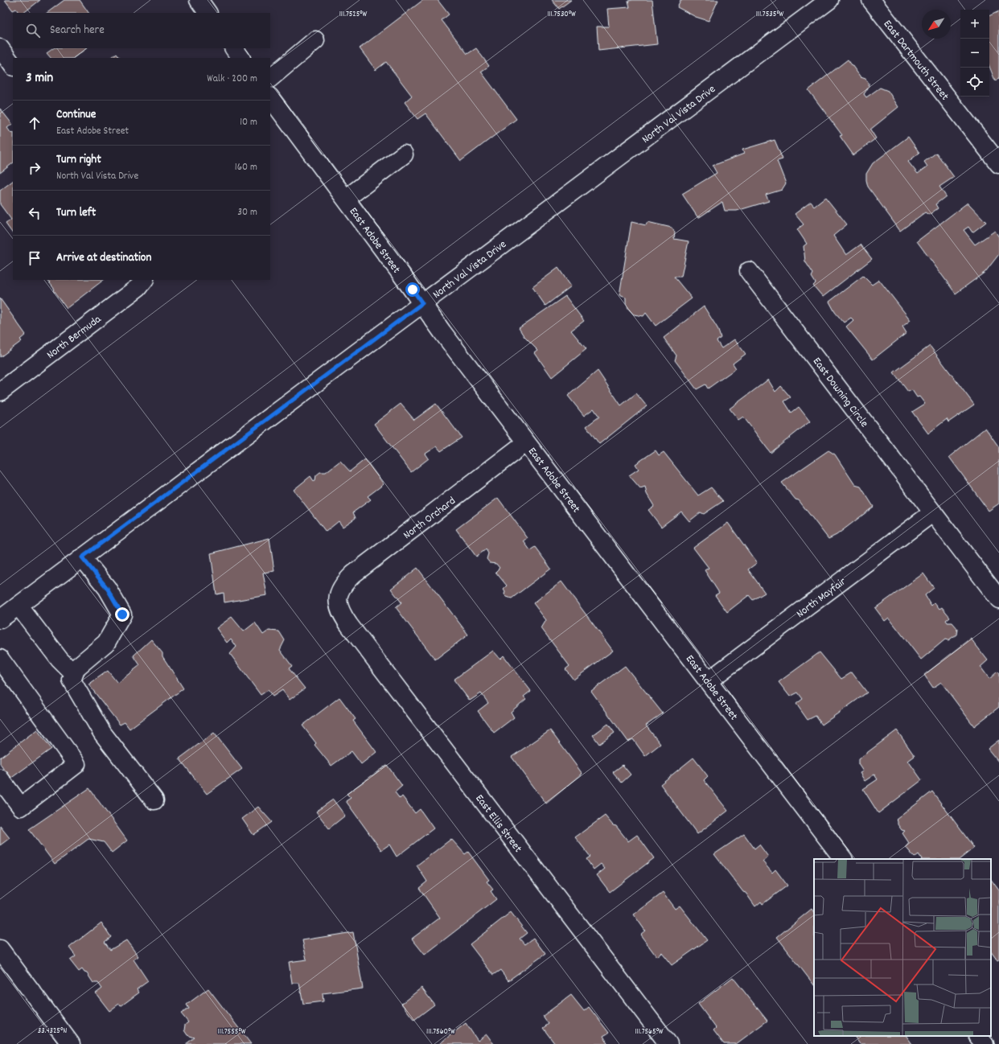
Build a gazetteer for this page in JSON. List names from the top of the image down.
{
  "streets": {
    "street": [
      "East Dartmouth Street",
      "North Val Vista Drive",
      "East Adobe Street",
      "North Bermuda",
      "East Downing Circle",
      "North Orchard",
      "North Mayfair",
      "East Ellis Street"
    ]
  },
  "crossings": [
    ["North Val Vista Drive", "East Adobe Street"],
    ["East Adobe Street", "North Orchard"],
    ["East Adobe Street", "North Mayfair"],
    ["East Downing Circle", "North Mayfair"],
    ["North Orchard", "East Ellis Street"]
  ],
  "north": "bottom left",
  "page": {
    "map_buttons": ["+", "−"],
    "search": "Search here",
    "heading": ["3 min", "Walk · 200 m"],
    "list": [
      ["Continue", "East Adobe Street", "10 m"],
      ["Turn right", "North Val Vista Drive", "160 m"],
      ["Turn left", "30 m"],
      "Arrive at destination"
    ]
  },
  "coordinates": [
    "111.7525°W",
    "111.7530°W",
    "111.7535°W",
    "33.4325°N",
    "111.7555°W",
    "111.7560°W",
    "111.7565°W"
  ]
}
